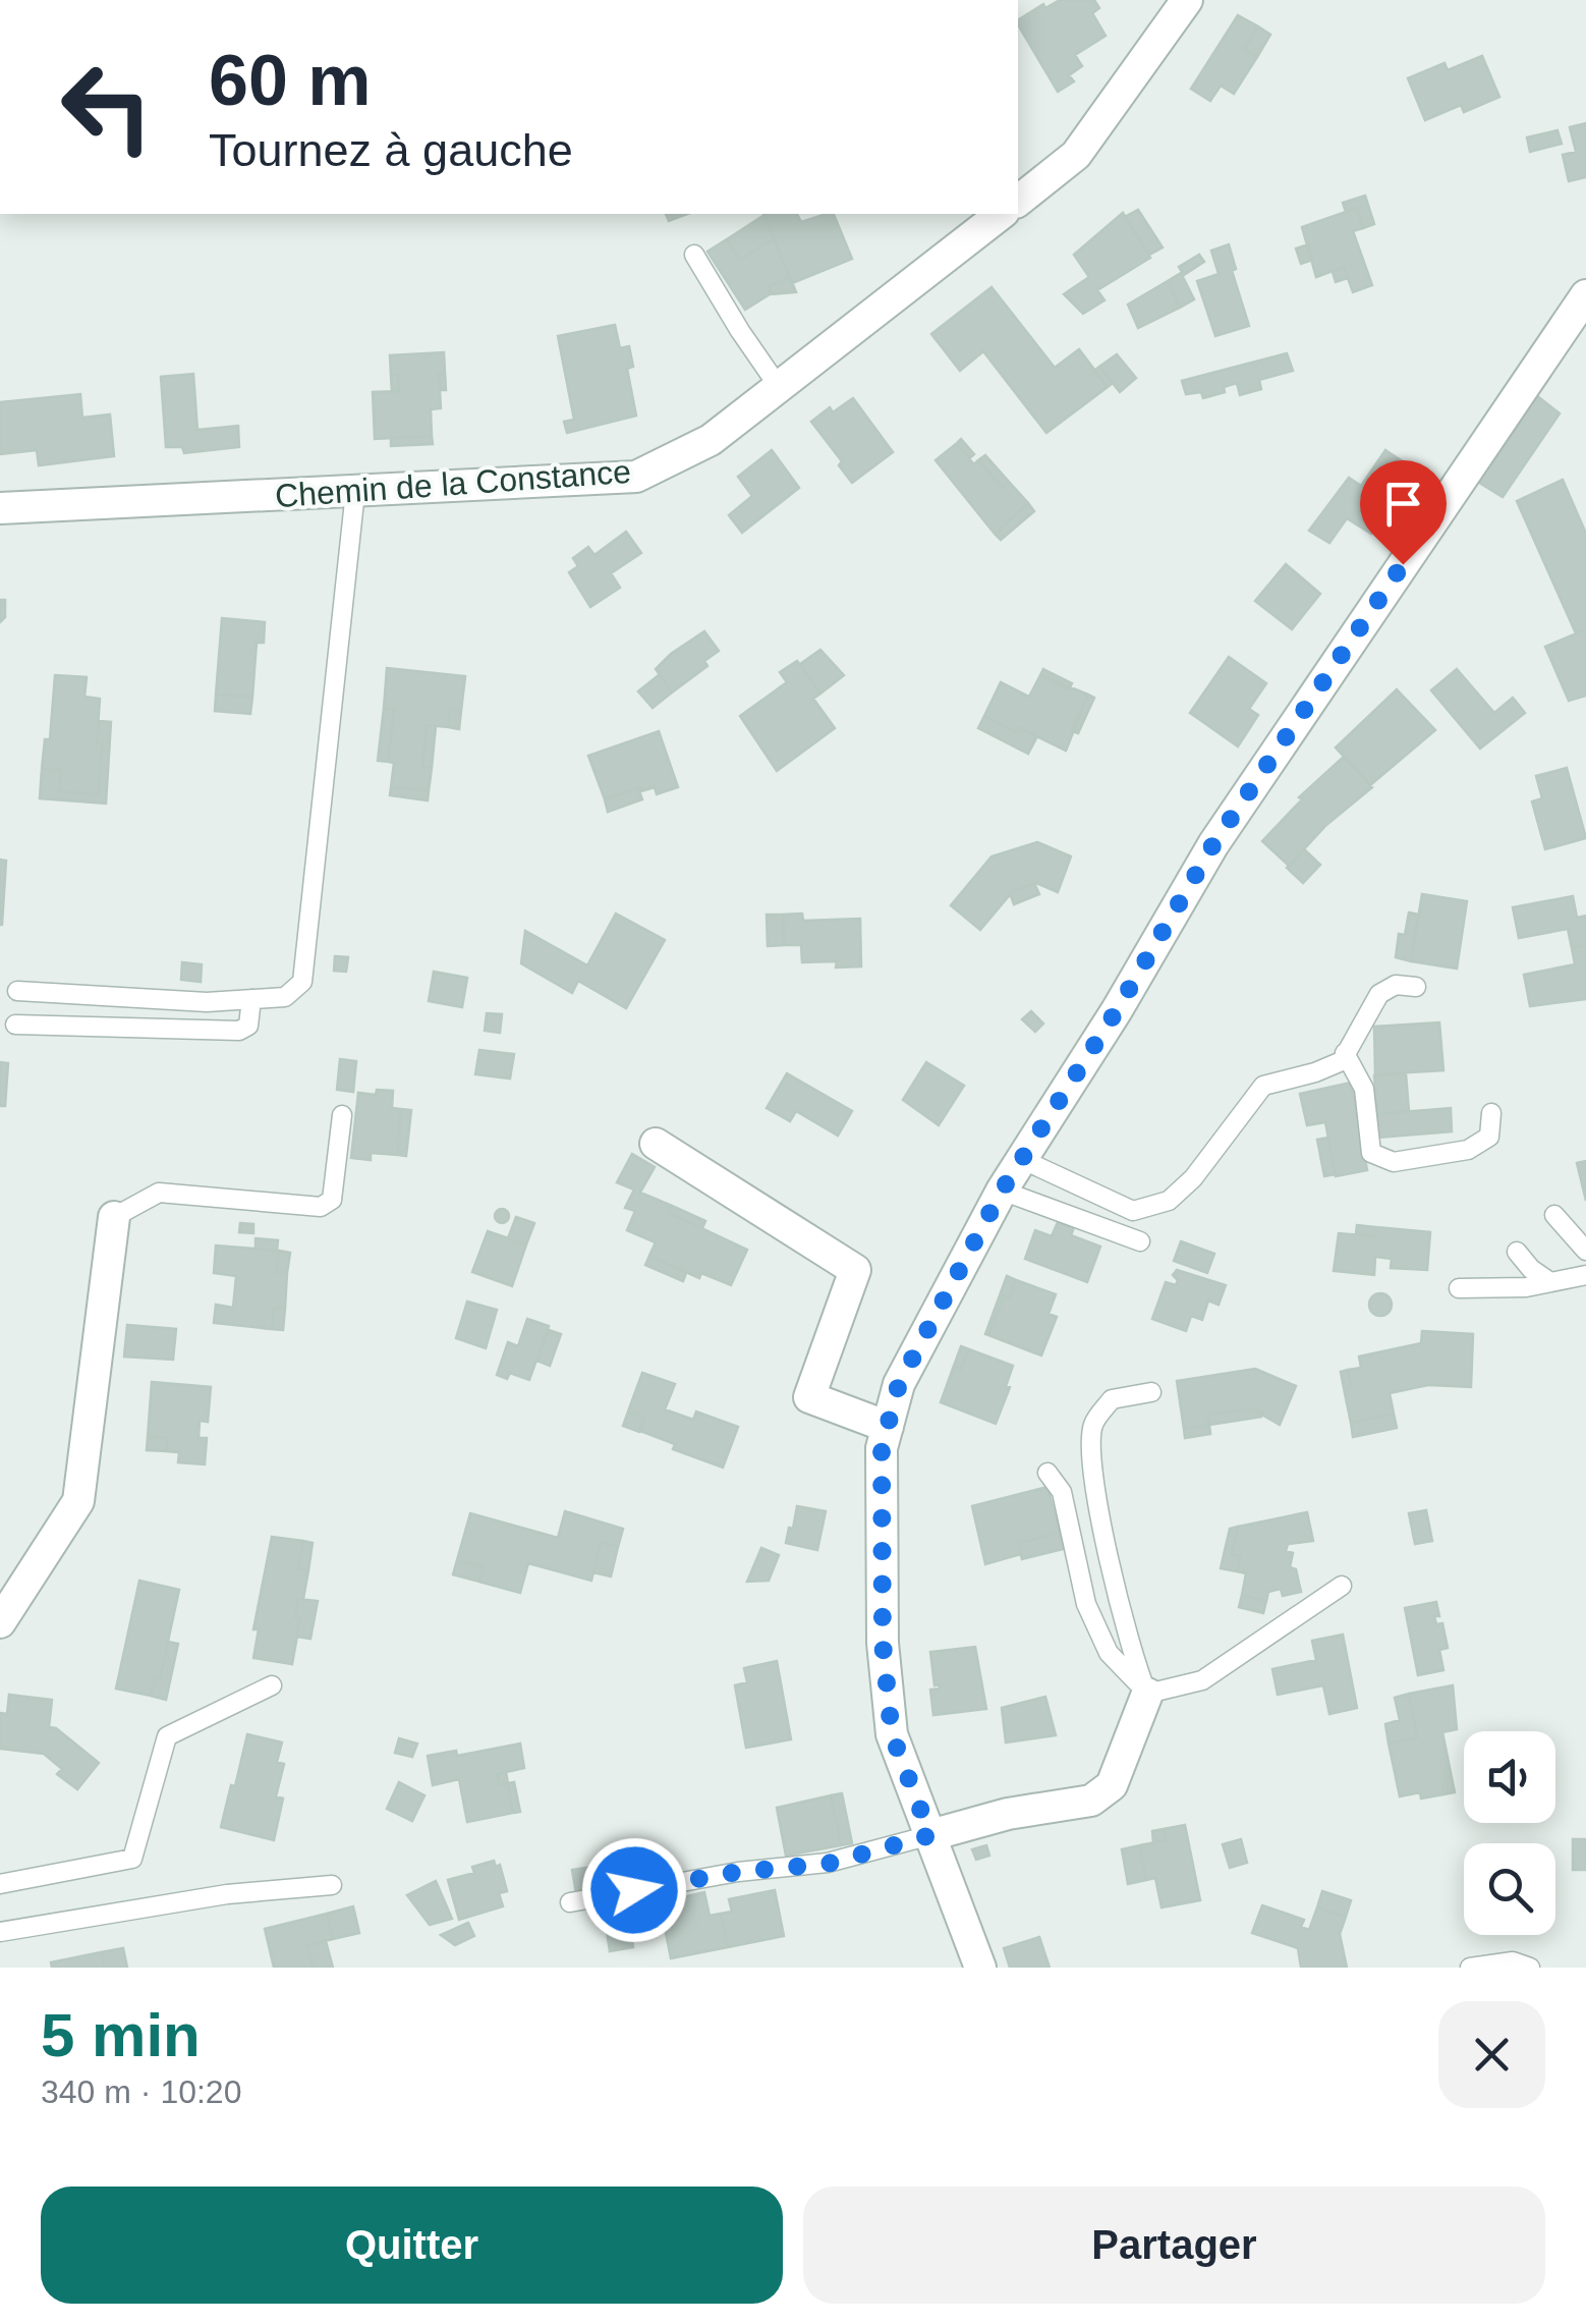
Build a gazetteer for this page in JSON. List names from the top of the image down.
{
  "streets": {
    "street": ["Chemin de la Constance"]
  },
  "page": {
    "turn": ["60 m", "Tournez à gauche"],
    "heading": ["5 min", "340 m · 10:20"],
    "buttons": ["Quitter", "Partager"]
  }
}
